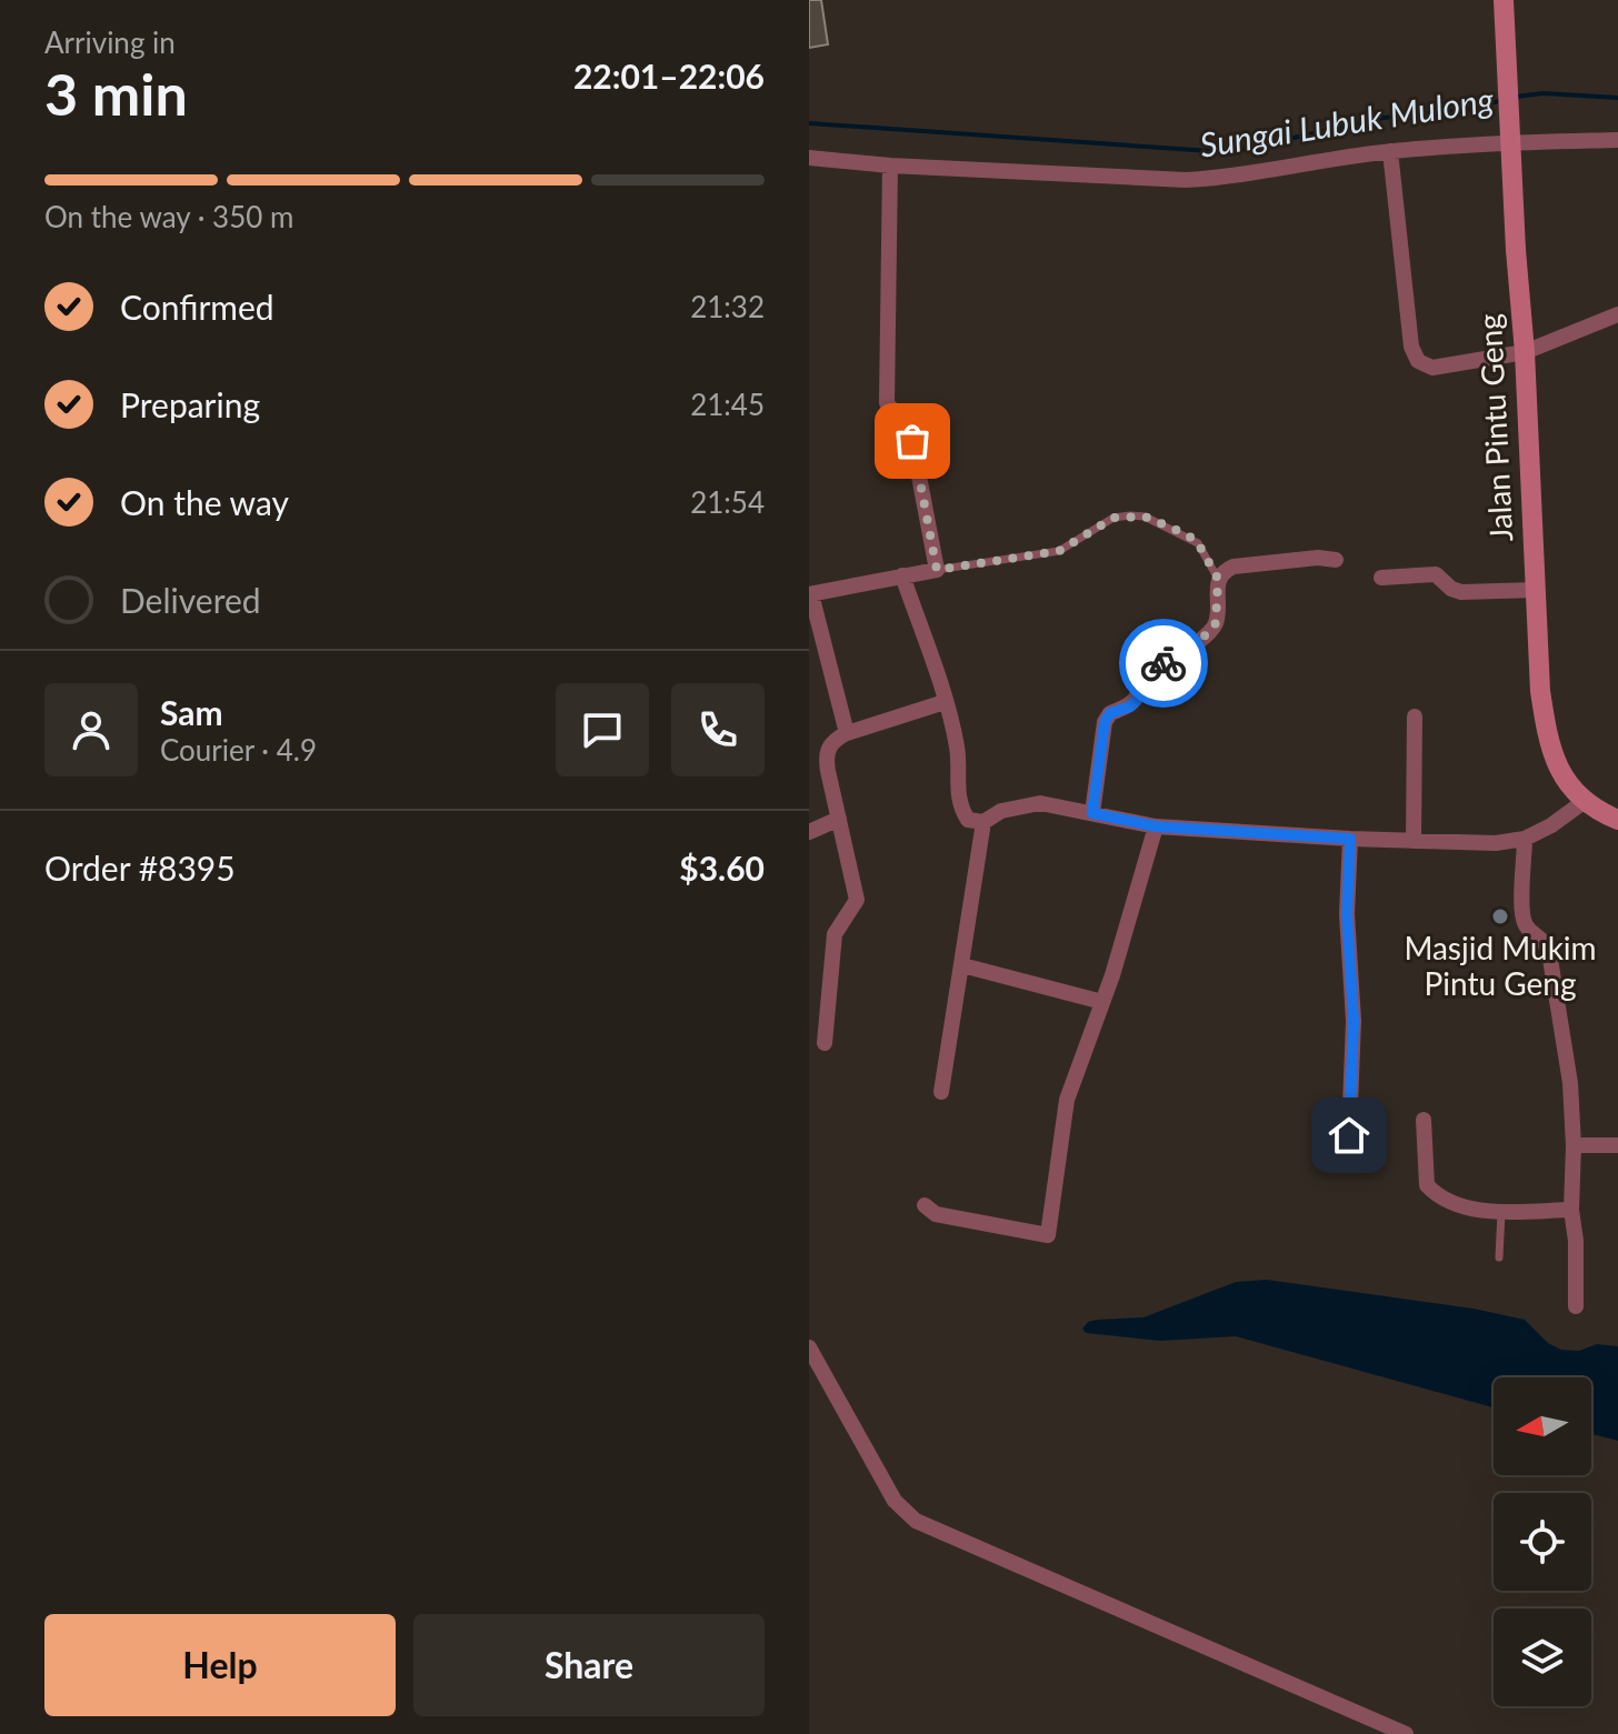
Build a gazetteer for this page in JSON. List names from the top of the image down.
{
  "streets": {
    "main road": ["Jalan Pintu Geng"]
  },
  "water": ["Sungai Lubuk Mulong"],
  "places": ["Masjid Mukim Pintu Geng"],
  "north": "left",
  "page": {
    "heading": ["3 min", "Arriving in", "22:01–22:06"],
    "panel": [
      "Sam",
      "Courier · 4.9",
      "Order #8395",
      "$3.60"
    ],
    "bar": "On the way · 350 m",
    "list": [
      ["Confirmed", "21:32"],
      ["Preparing", "21:45"],
      ["On the way", "21:54"],
      "Delivered"
    ],
    "buttons": ["Help", "Share"]
  }
}
